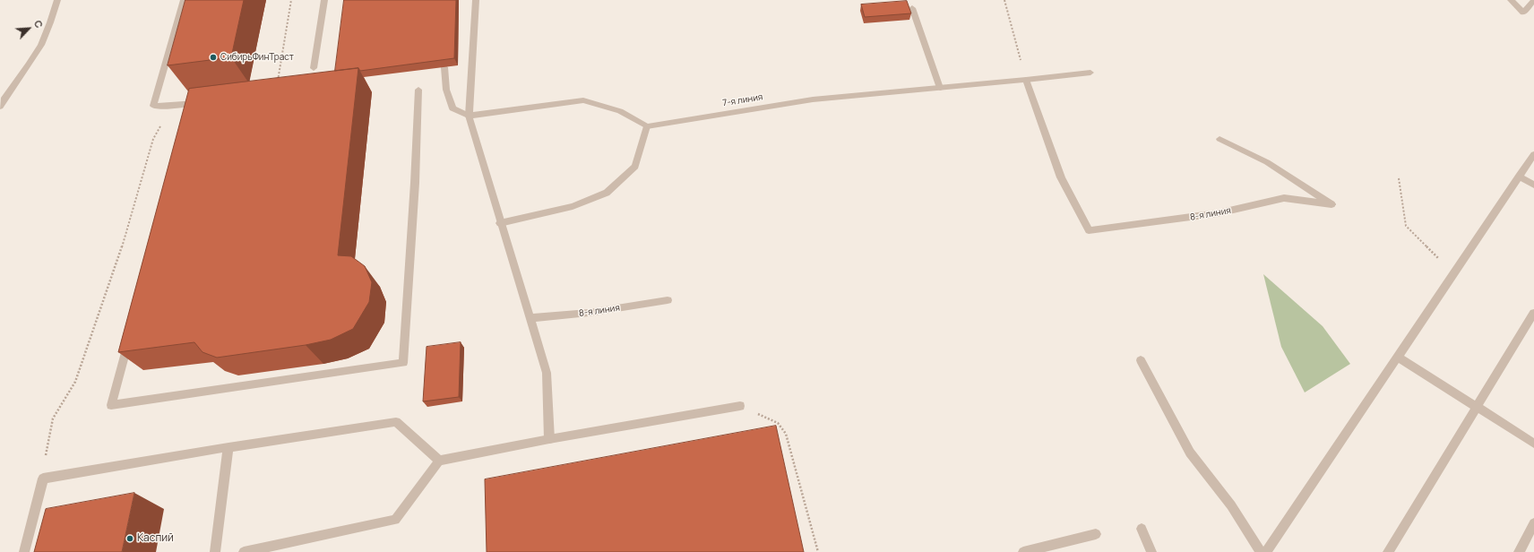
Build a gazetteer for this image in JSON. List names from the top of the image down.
{
  "streets": {
    "street": ["7-я линия", "8-я линия"]
  },
  "crossings": [
    ["7-я линия", "8-я линия"]
  ],
  "places": ["СибирьФинТраст", "Каспий"],
  "north": "top right"
}
